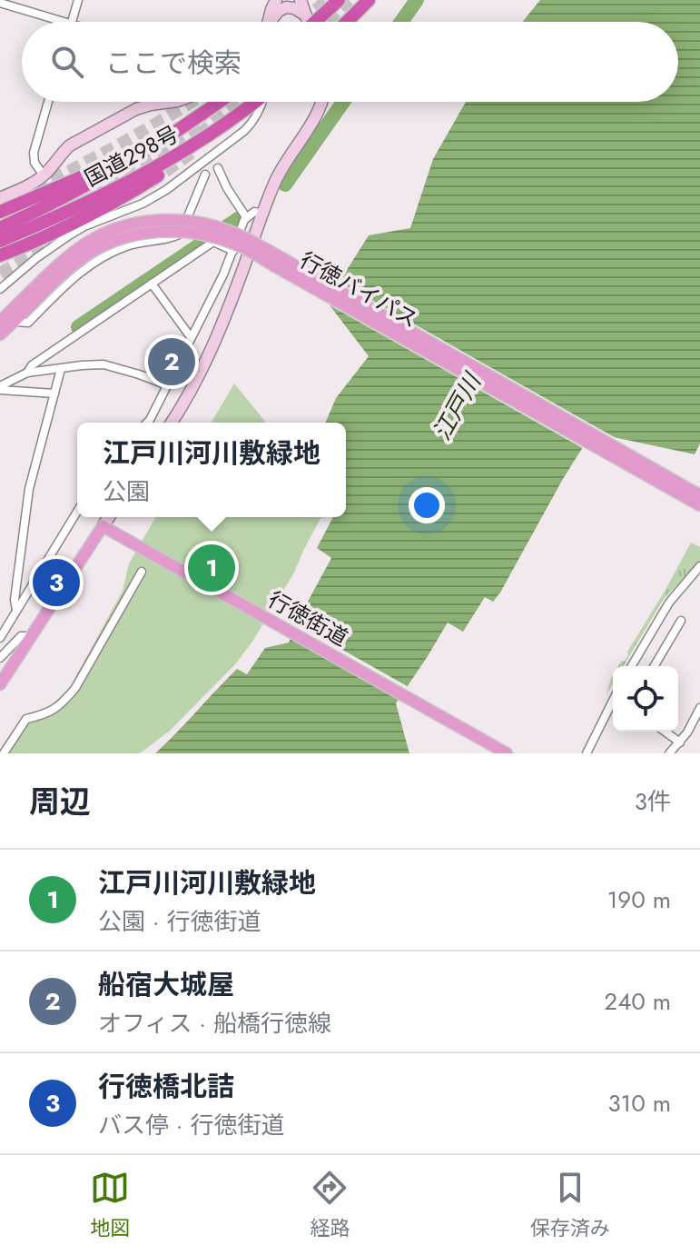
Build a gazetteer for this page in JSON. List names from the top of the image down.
{
  "streets": {
    "highway": ["国道298号"],
    "main road": ["行徳バイパス", "行徳街道"]
  },
  "water": ["江戸川"],
  "page": {
    "search": "ここで検索",
    "pins": ["2", "1", "3"],
    "popup": ["江戸川河川敷緑地", "公園"],
    "heading": ["周辺", "3件"],
    "list": [
      {
        "mark": "1",
        "name": "江戸川河川敷緑地",
        "note": "公園 · 行徳街道",
        "value": "190 m"
      },
      {
        "mark": "2",
        "name": "船宿大城屋",
        "note": "オフィス · 船橋行徳線",
        "value": "240 m"
      },
      {
        "mark": "3",
        "name": "行徳橋北詰",
        "note": "バス停 · 行徳街道",
        "value": "310 m"
      }
    ],
    "nav": ["地図", "経路", "保存済み"]
  }
}
